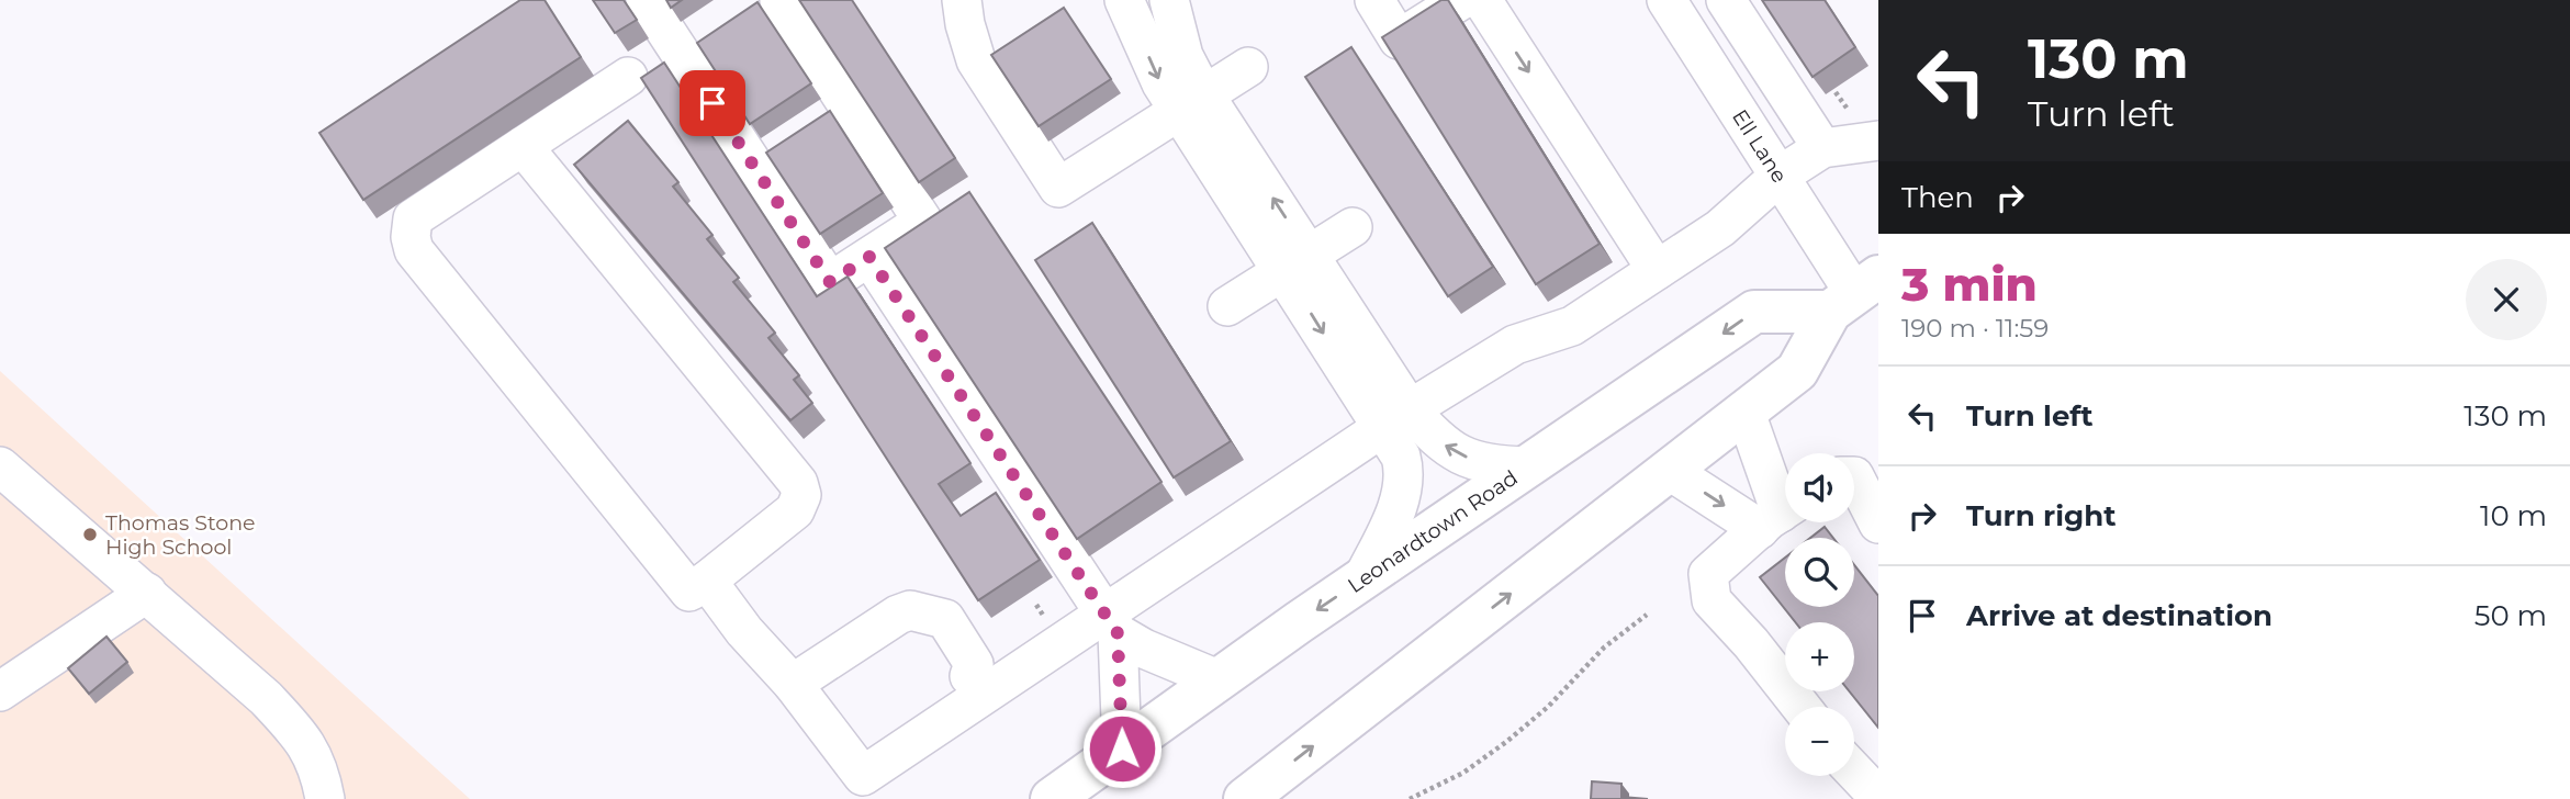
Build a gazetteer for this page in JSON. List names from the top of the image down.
{
  "streets": {
    "highway": ["Leonardtown Road"],
    "street": ["Ell Lane"]
  },
  "crossings": [
    ["Ell Lane", "Leonardtown Road"]
  ],
  "places": ["Thomas Stone High School"],
  "page": {
    "turn": ["130 m", "Turn left"],
    "then": "Then",
    "heading": ["3 min", "190 m · 11:59"],
    "list": [
      {
        "name": "Turn left",
        "value": "130 m"
      },
      {
        "name": "Turn right",
        "value": "10 m"
      },
      {
        "name": "Arrive at destination",
        "value": "50 m"
      }
    ],
    "map_buttons": ["+", "−"]
  }
}
